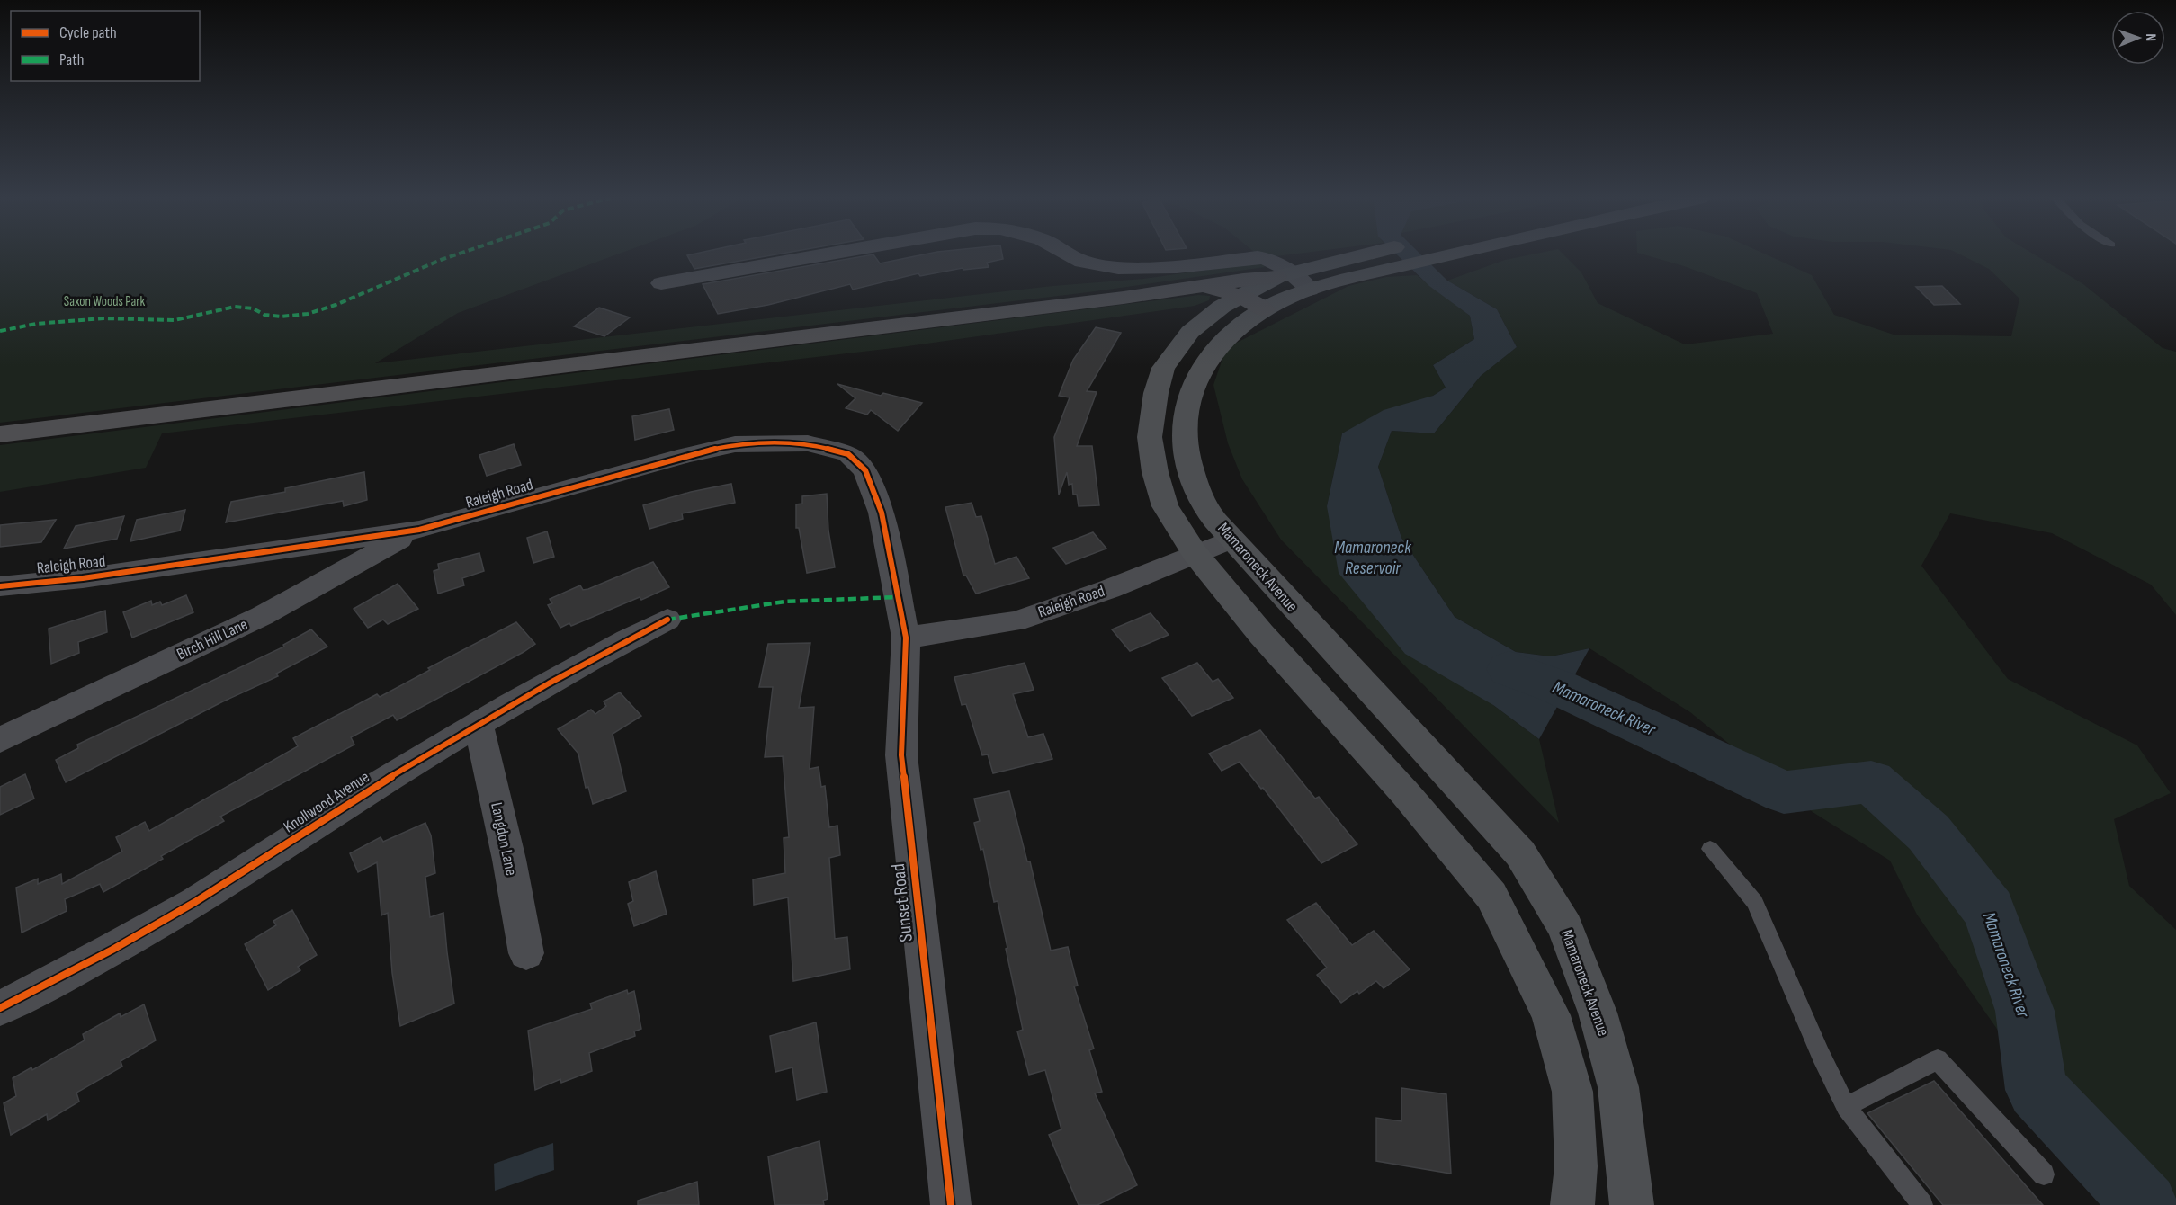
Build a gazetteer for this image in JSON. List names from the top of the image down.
{
  "streets": {
    "main road": ["Mamaroneck Avenue"],
    "street": [
      "Raleigh Road",
      "Birch Hill Lane",
      "Knollwood Avenue",
      "Langdon Lane",
      "Sunset Road"
    ]
  },
  "crossings": [
    ["Raleigh Road", "Mamaroneck Avenue"],
    ["Raleigh Road", "Birch Hill Lane"],
    ["Raleigh Road", "Sunset Road"],
    ["Knollwood Avenue", "Langdon Lane"]
  ],
  "water": ["Mamaroneck Reservoir", "Mamaroneck River"],
  "parks": ["Saxon Woods Park"],
  "legend": ["Cycle path", "Path"],
  "north": "right"
}
